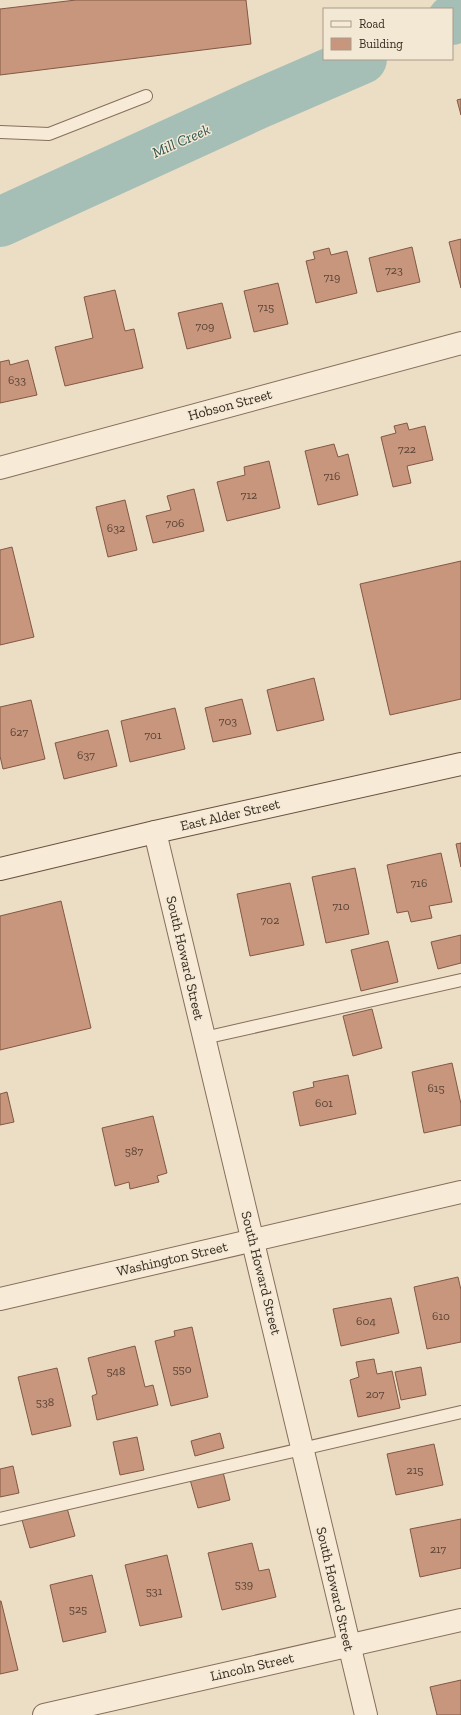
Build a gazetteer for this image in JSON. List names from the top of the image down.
{
  "streets": {
    "street": [
      "Hobson Street",
      "East Alder Street",
      "South Howard Street",
      "Washington Street",
      "Lincoln Street"
    ]
  },
  "crossings": [
    ["East Alder Street", "South Howard Street"],
    ["South Howard Street", "Washington Street"],
    ["South Howard Street", "Lincoln Street"]
  ],
  "water": ["Mill Creek"],
  "house_numbers": [
    "723",
    "719",
    "715",
    "709",
    "633",
    "722",
    "716",
    "712",
    "706",
    "632",
    "703",
    "627",
    "701",
    "637",
    "716",
    "710",
    "702",
    "615",
    "601",
    "587",
    "610",
    "604",
    "550",
    "548",
    "207",
    "538",
    "215",
    "217",
    "539",
    "531",
    "525"
  ],
  "legend": ["Road", "Building"]
}
